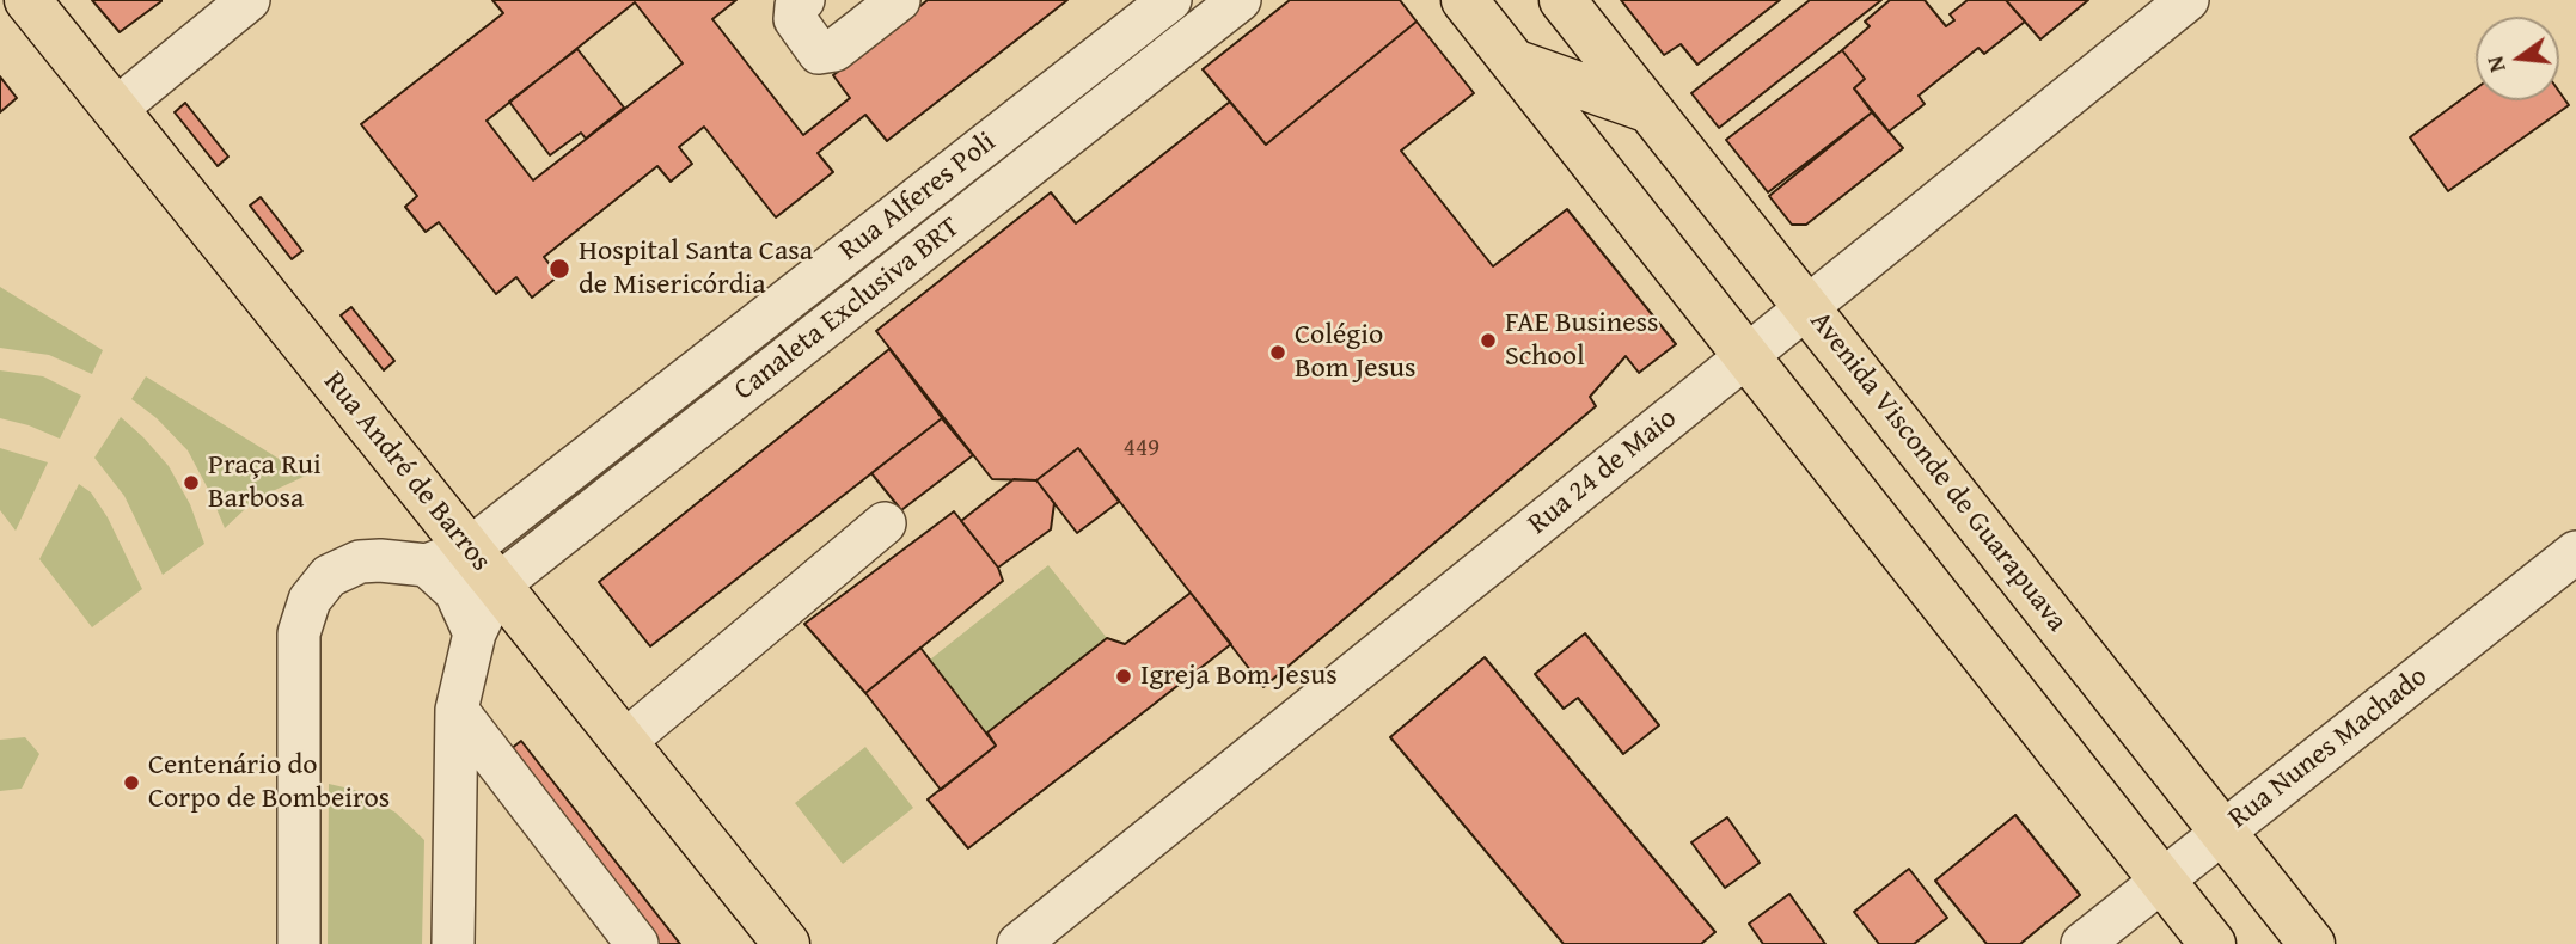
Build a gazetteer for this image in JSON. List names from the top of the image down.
{
  "streets": {
    "main road": ["Rua André de Barros", "Avenida Visconde de Guarapuava"],
    "street": [
      "Rua Alferes Poli",
      "Canaleta Exclusiva BRT",
      "Rua 24 de Maio",
      "Rua Nunes Machado"
    ]
  },
  "crossings": [
    ["Rua Alferes Poli", "Rua André de Barros"],
    ["Canaleta Exclusiva BRT", "Rua André de Barros"],
    ["Rua 24 de Maio", "Avenida Visconde de Guarapuava"],
    ["Avenida Visconde de Guarapuava", "Rua Nunes Machado"]
  ],
  "places": [
    "Hospital Santa Casa de Misericórdia",
    "FAE Business School",
    "Colégio Bom Jesus",
    "Praça Rui Barbosa",
    "Igreja Bom Jesus",
    "Centenário do Corpo de Bombeiros"
  ],
  "house_numbers": ["449"],
  "north": "left"
}
